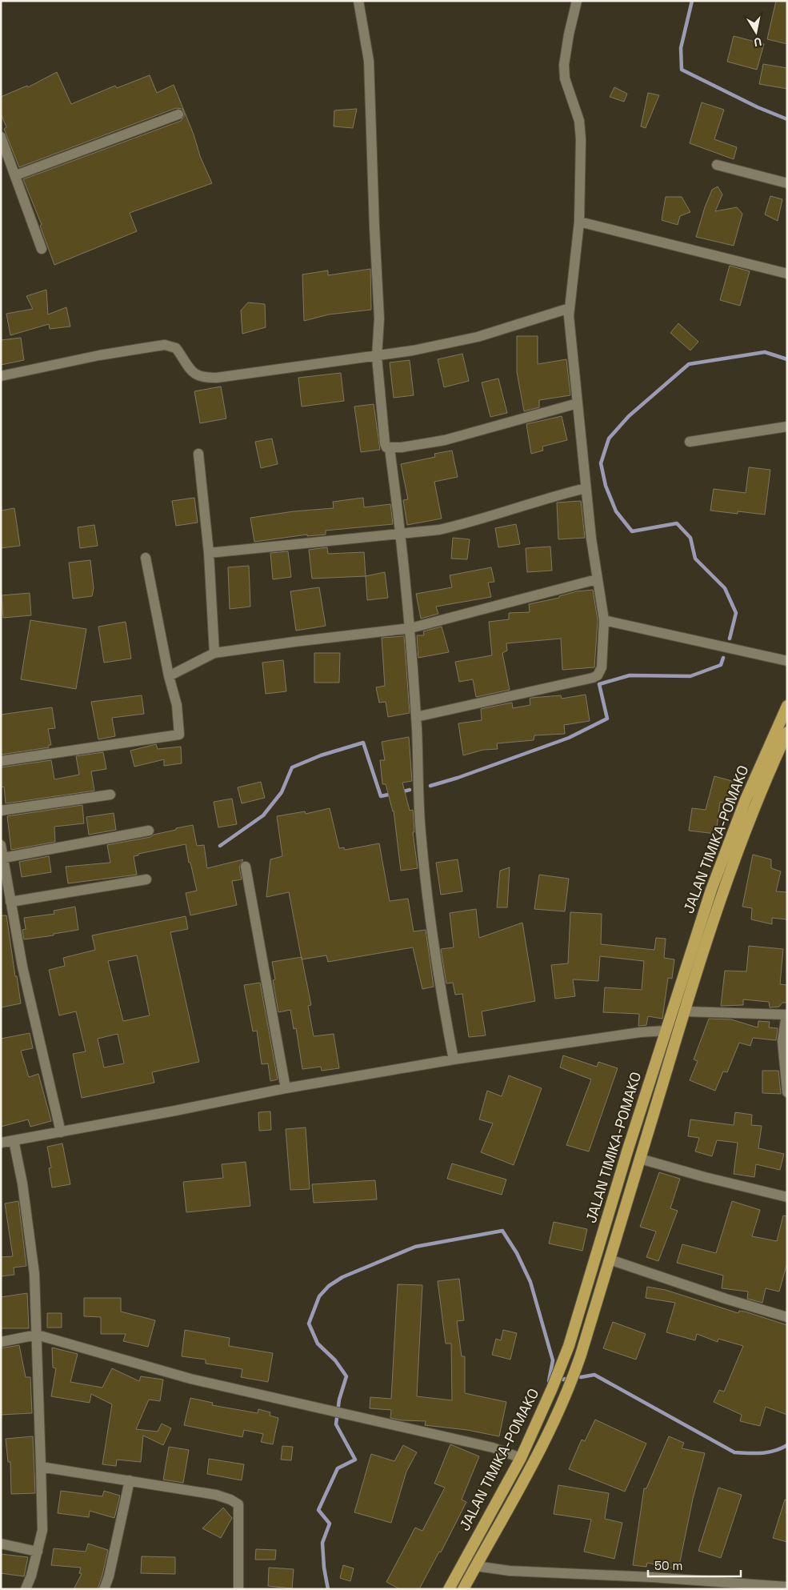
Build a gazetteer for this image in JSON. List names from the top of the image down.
{
  "streets": {
    "highway": ["JALAN TIMIKA-POMAKO"]
  },
  "scale_bar": "50 m",
  "north": "bottom"
}
